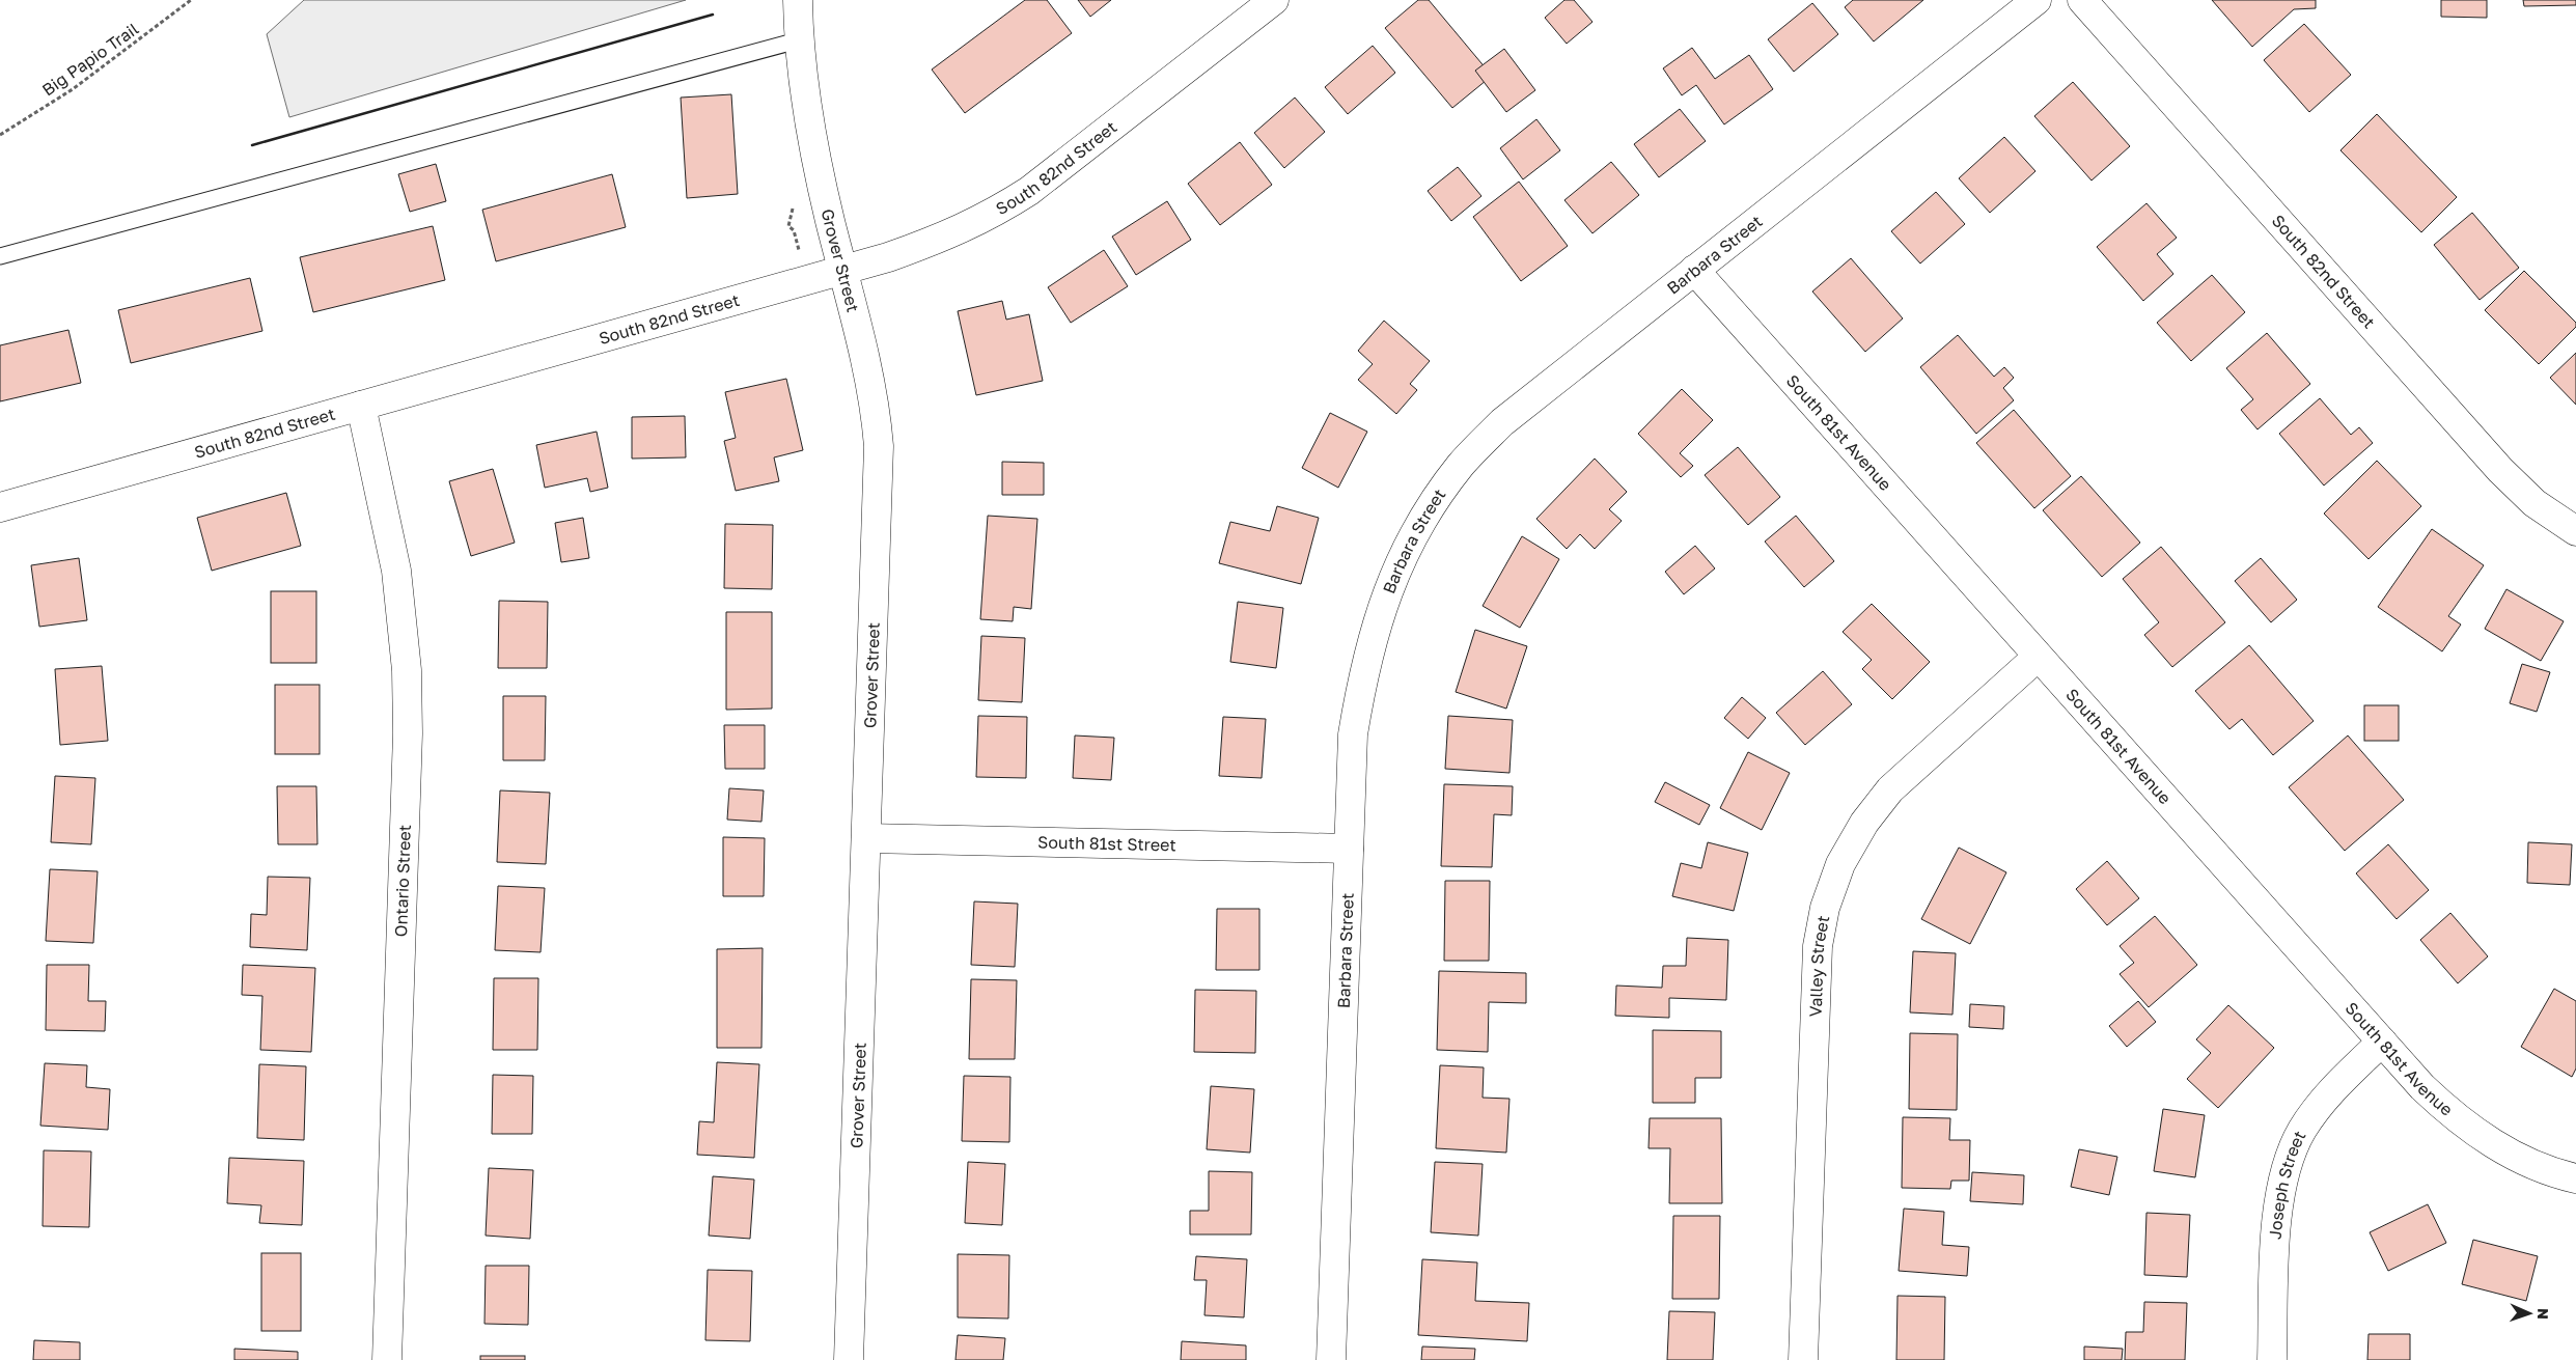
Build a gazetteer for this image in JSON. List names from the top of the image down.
{
  "streets": {
    "street": [
      "South 82nd Street",
      "Barbara Street",
      "Grover Street",
      "South 81st Avenue",
      "South 81st Street",
      "Ontario Street",
      "Valley Street",
      "Joseph Street"
    ],
    "path": ["Big Papio Trail"]
  },
  "crossings": [
    ["South 82nd Street", "Grover Street"],
    ["South 82nd Street", "Ontario Street"],
    ["Barbara Street", "South 81st Avenue"],
    ["Barbara Street", "South 81st Street"],
    ["Grover Street", "South 81st Street"],
    ["South 81st Avenue", "Valley Street"],
    ["South 81st Avenue", "Joseph Street"]
  ],
  "north": "right"
}
